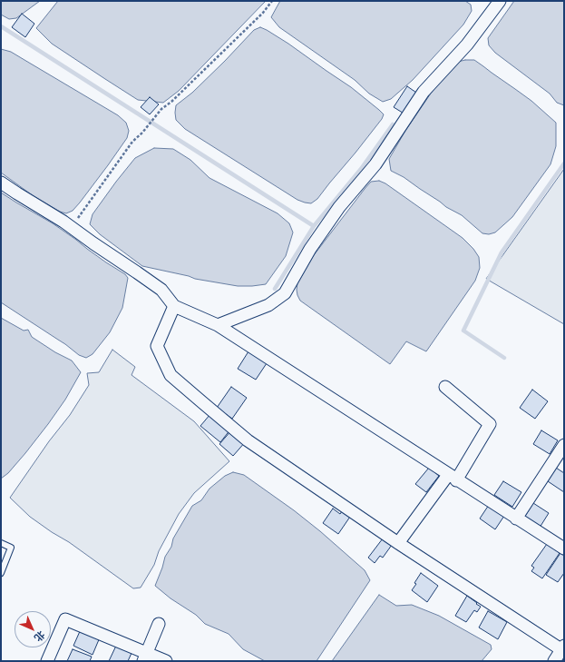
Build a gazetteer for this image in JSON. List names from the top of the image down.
{
  "north": "bottom right"
}
